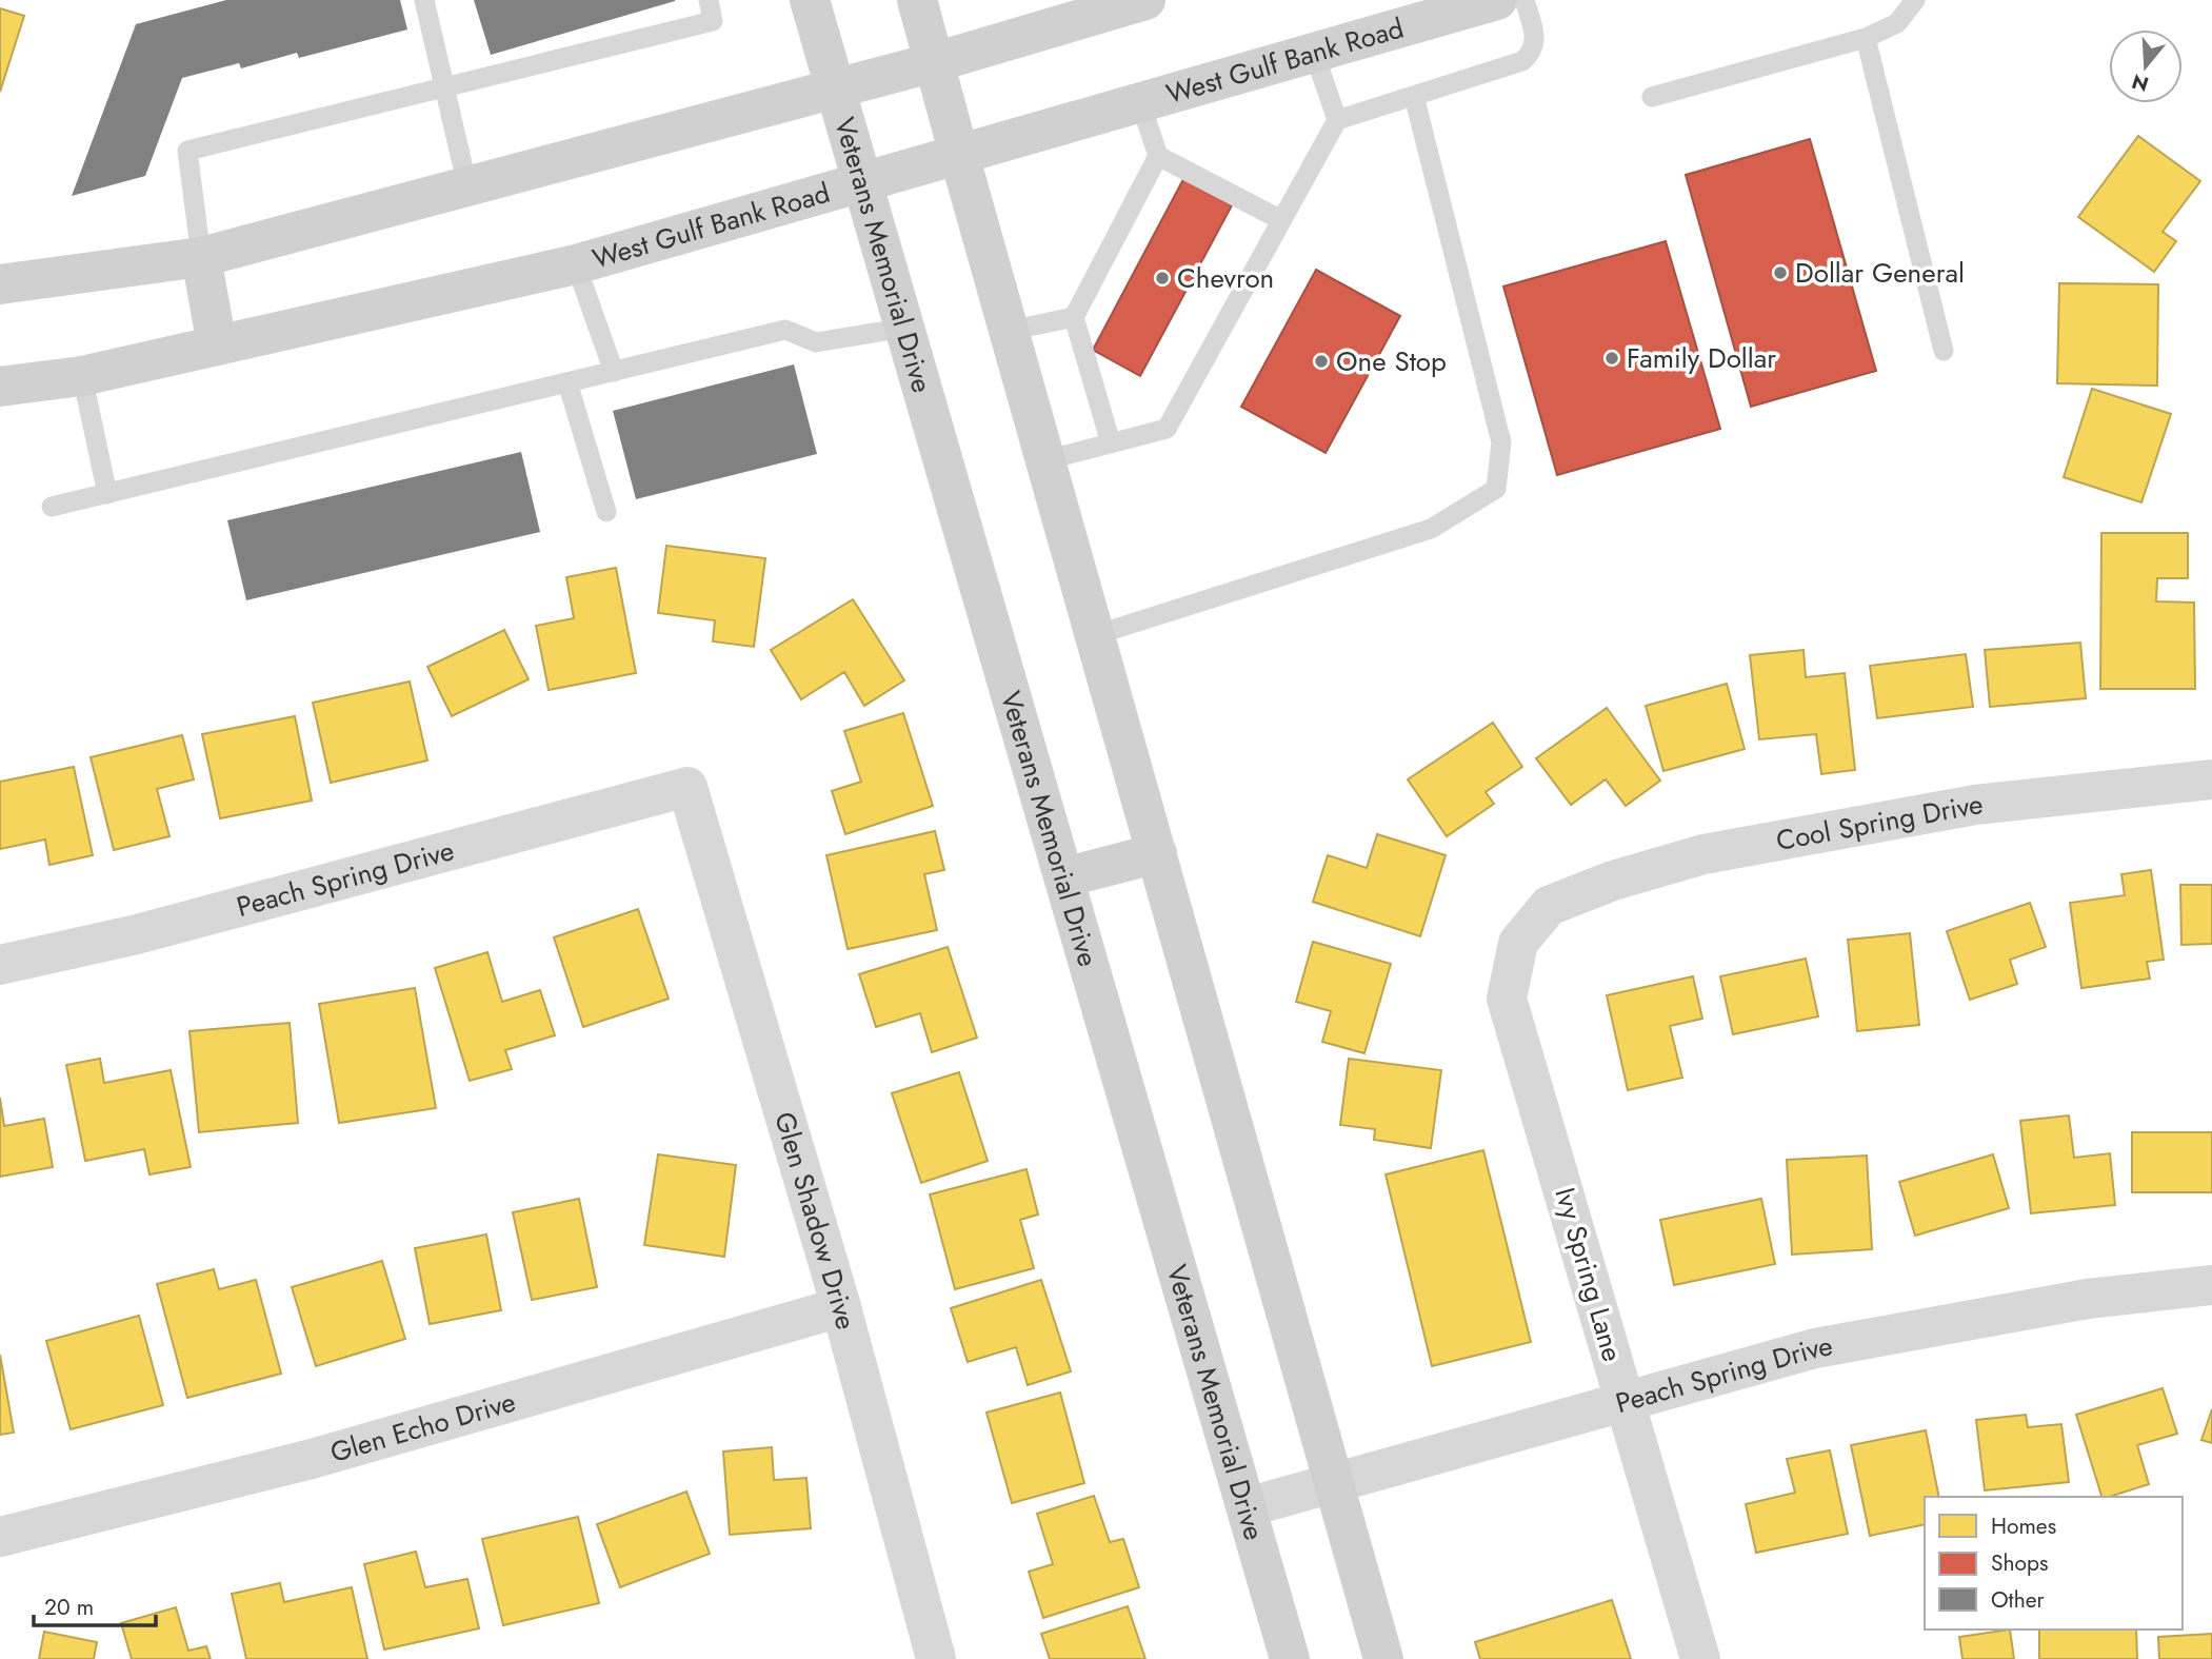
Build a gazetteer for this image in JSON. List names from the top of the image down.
{
  "streets": {
    "main road": ["West Gulf Bank Road", "Veterans Memorial Drive"],
    "street": [
      "Cool Spring Drive",
      "Peach Spring Drive",
      "Glen Shadow Drive",
      "Ivy Spring Lane",
      "Glen Echo Drive"
    ]
  },
  "crossings": [
    ["West Gulf Bank Road", "Veterans Memorial Drive"],
    ["Veterans Memorial Drive", "Peach Spring Drive"],
    ["Cool Spring Drive", "Ivy Spring Lane"],
    ["Peach Spring Drive", "Glen Shadow Drive"],
    ["Peach Spring Drive", "Ivy Spring Lane"],
    ["Glen Shadow Drive", "Glen Echo Drive"]
  ],
  "places": [
    "Dollar General",
    "Chevron",
    "Family Dollar",
    "One Stop"
  ],
  "legend": ["Homes", "Shops", "Other"],
  "scale_bar": "20 m",
  "north": "bottom"
}
